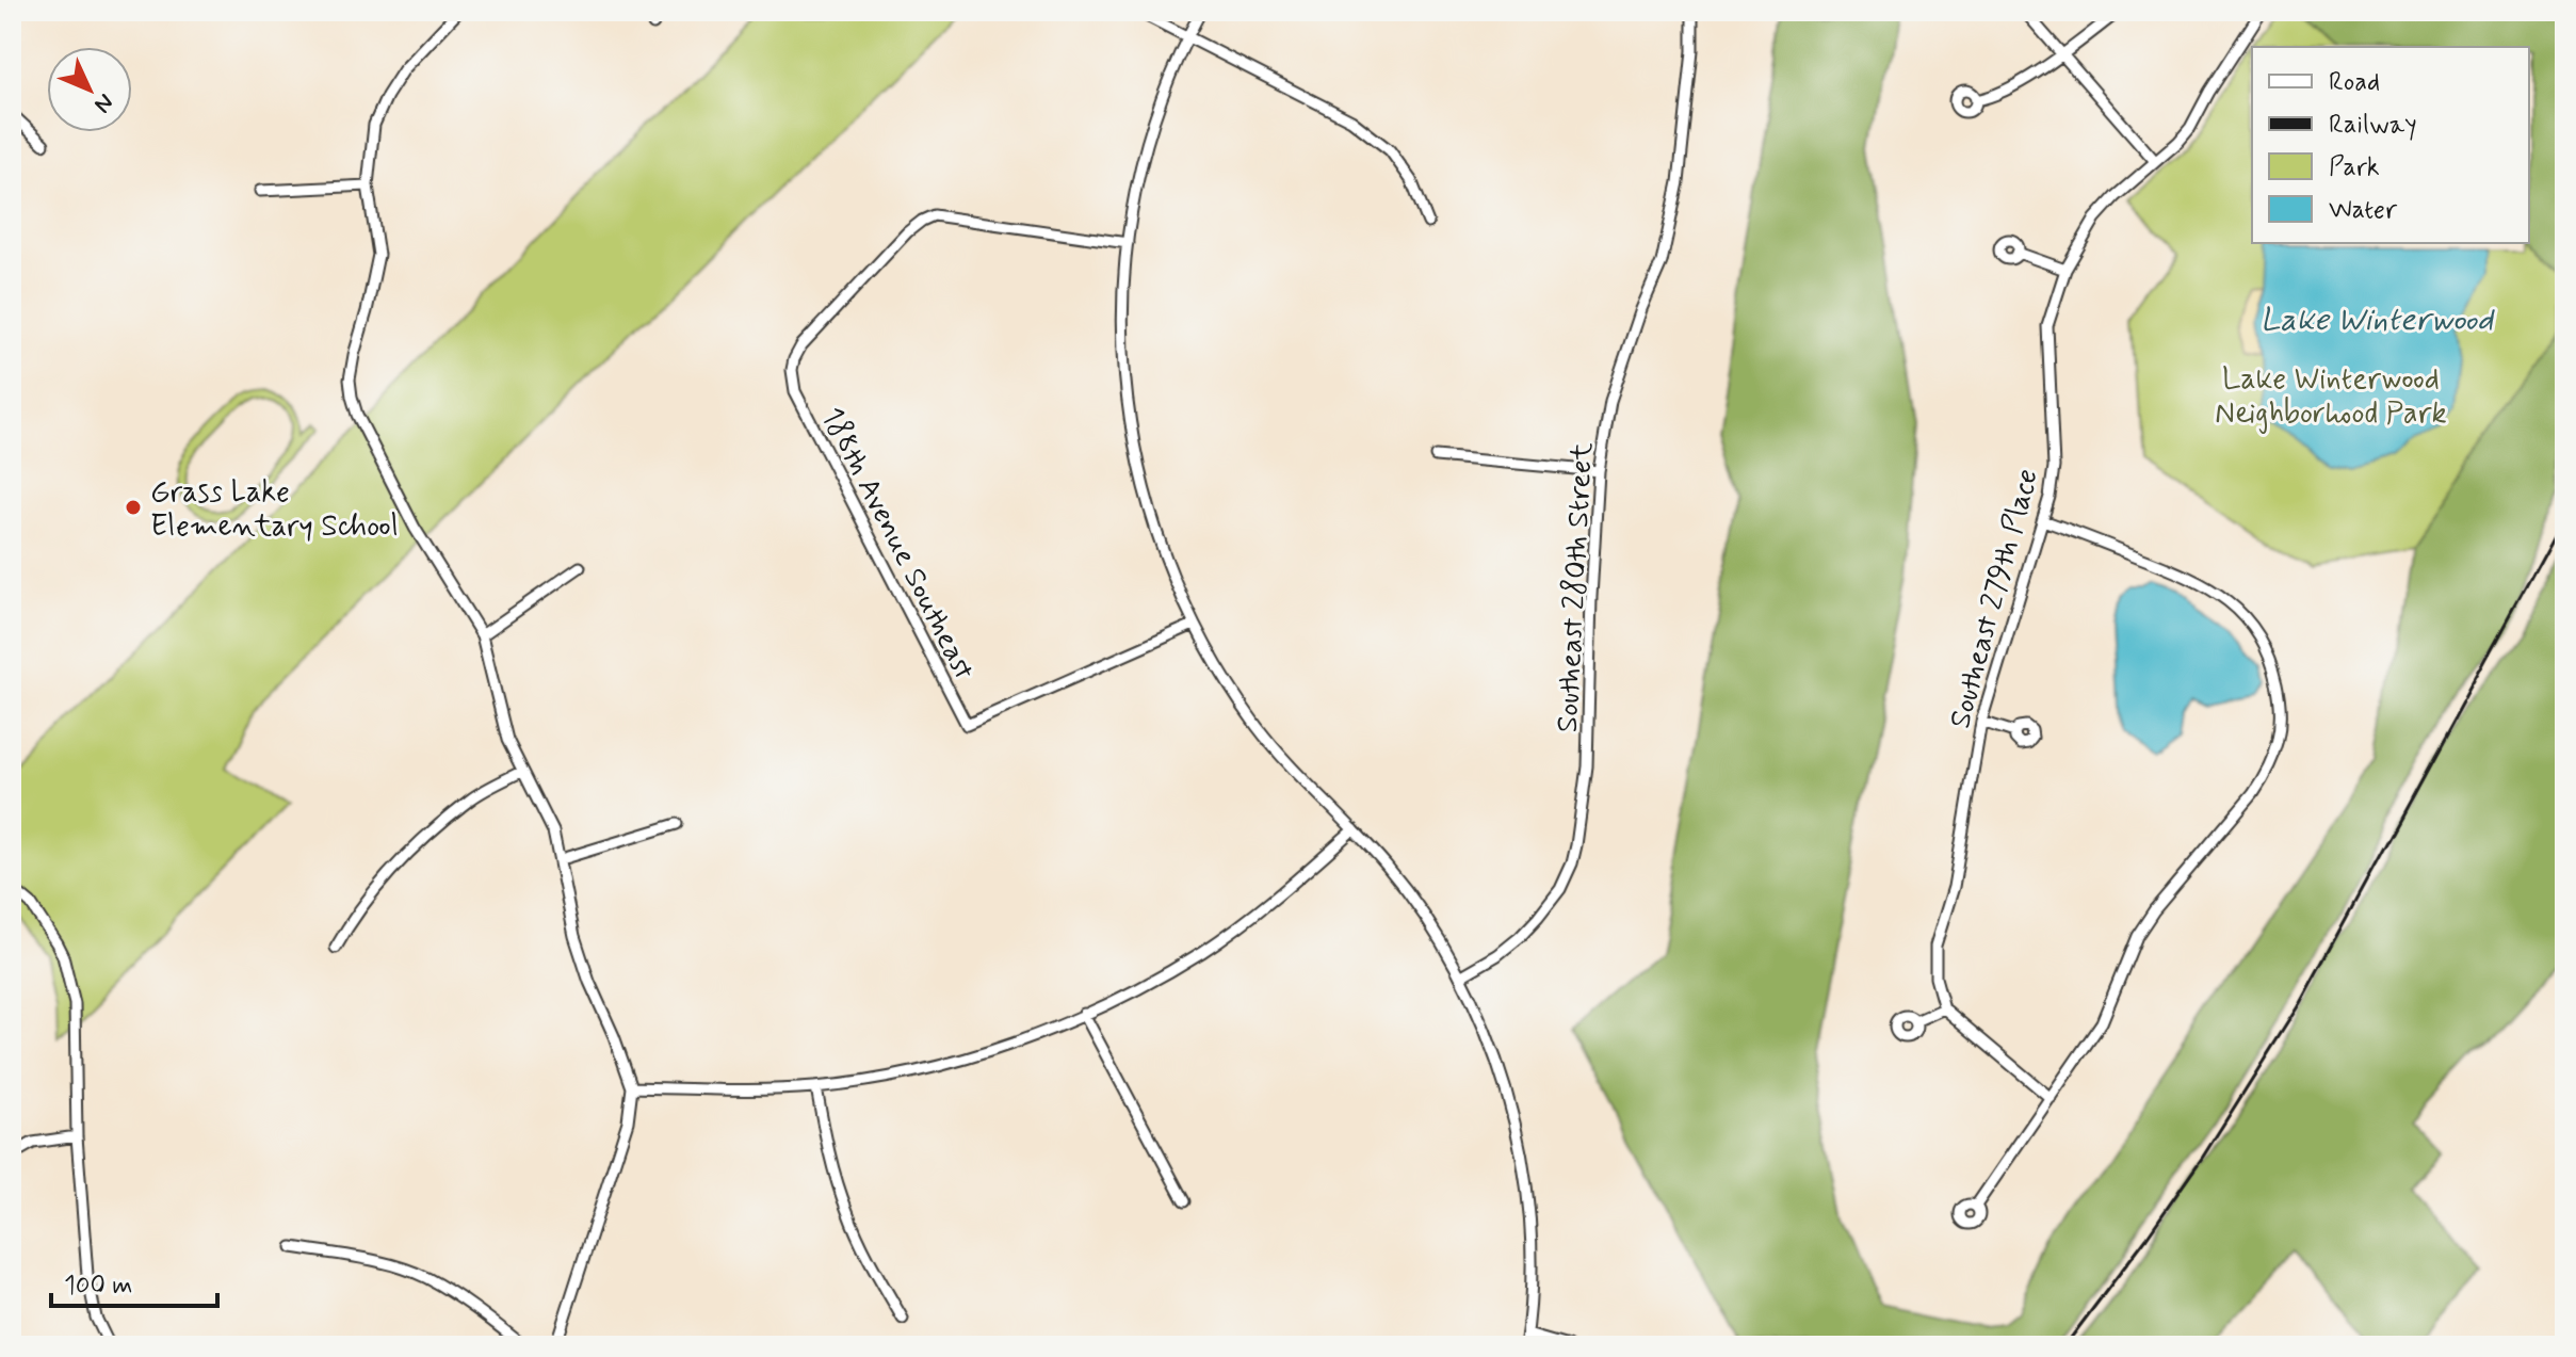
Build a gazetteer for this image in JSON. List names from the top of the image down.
{
  "streets": {
    "street": ["188th Avenue Southeast", "Southeast 280th Street", "Southeast 279th Place"]
  },
  "water": ["Lake Winterwood"],
  "parks": ["Lake Winterwood Neighborhood Park"],
  "places": ["Grass Lake Elementary School"],
  "legend": [
    "Road",
    "Railway",
    "Park",
    "Water"
  ],
  "scale_bar": "100 m",
  "north": "bottom right"
}
